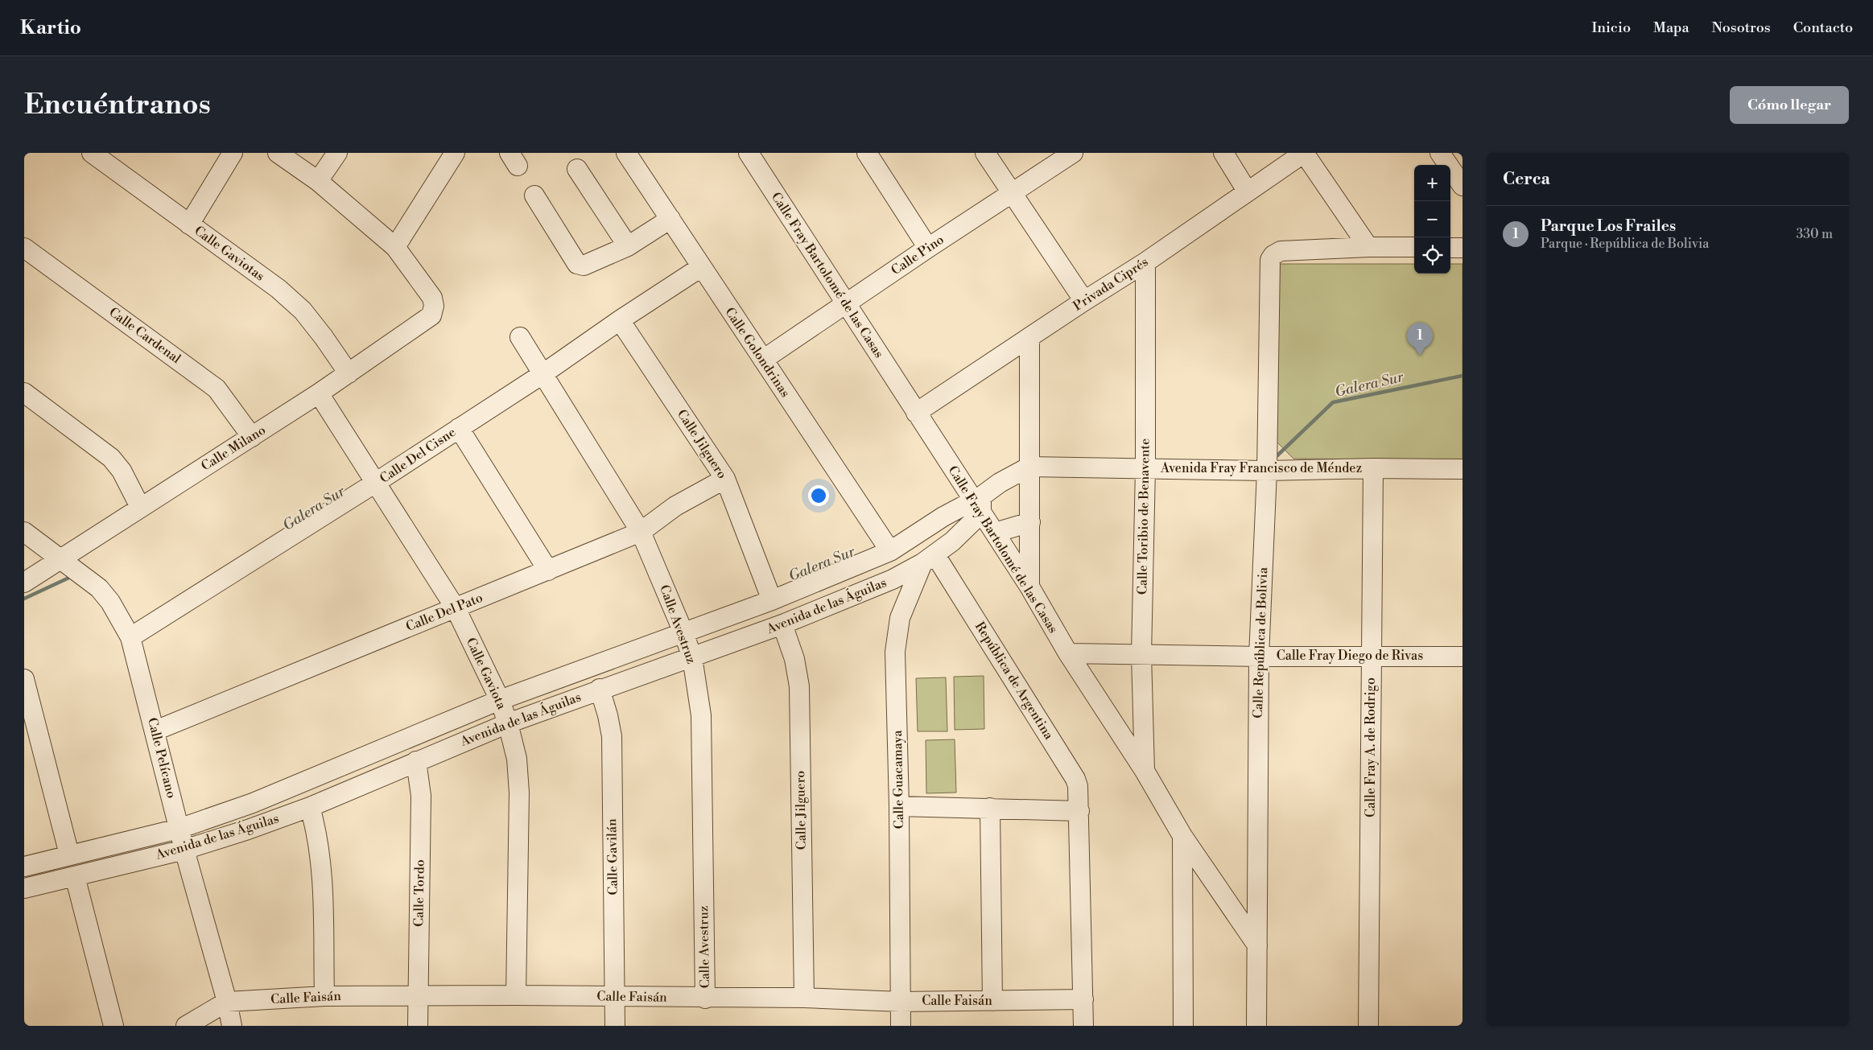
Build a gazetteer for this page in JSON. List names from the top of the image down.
{
  "streets": {
    "street": [
      "Calle Gaviotas",
      "Calle Pino",
      "Calle Fray Bartolomé de las Casas",
      "Privada Ciprés",
      "Calle Cardenal",
      "Calle Golondrinas",
      "Calle Jilguero",
      "Calle Milano",
      "Calle Del Cisne",
      "Avenida Fray Francisco de Méndez",
      "Calle Toribio de Benavente",
      "Avenida de las Águilas",
      "Calle Del Pato",
      "Calle Avestruz",
      "Calle República de Bolivia",
      "Calle Fray Diego de Rivas",
      "Calle Gaviota",
      "República de Argentina",
      "Calle Fray A. de Rodrigo",
      "Calle Pelícano",
      "Calle Guacamaya",
      "Calle Gavilán",
      "Calle Tordo",
      "Calle Faisán"
    ]
  },
  "crossings": [
    ["Calle Gaviotas", "Calle Milano"],
    ["Calle Pino", "Calle Fray Bartolomé de las Casas"],
    ["Calle Pino", "Calle Golondrinas"],
    ["Calle Fray Bartolomé de las Casas", "Privada Ciprés"],
    ["Calle Fray Bartolomé de las Casas", "Avenida Fray Francisco de Méndez"],
    ["Calle Fray Bartolomé de las Casas", "Calle Toribio de Benavente"],
    ["Calle Fray Bartolomé de las Casas", "Avenida de las Águilas"],
    ["Calle Fray Bartolomé de las Casas", "Calle República de Bolivia"],
    ["Calle Fray Bartolomé de las Casas", "Calle Fray Diego de Rivas"],
    ["Privada Ciprés", "Calle Toribio de Benavente"],
    ["Calle Cardenal", "Calle Milano"],
    ["Calle Golondrinas", "Calle Del Cisne"],
    ["Calle Golondrinas", "Avenida de las Águilas"],
    ["Calle Jilguero", "Calle Del Cisne"],
    ["Calle Jilguero", "Avenida de las Águilas"],
    ["Calle Jilguero", "Calle Del Pato"],
    ["Calle Jilguero", "Calle Faisán"],
    ["Calle Milano", "Calle Gaviota"],
    ["Calle Milano", "Calle Pelícano"],
    ["Calle Del Cisne", "Calle Avestruz"],
    ["Calle Del Cisne", "Calle Gaviota"],
    ["Calle Del Cisne", "Calle Pelícano"],
    ["Avenida Fray Francisco de Méndez", "Calle Toribio de Benavente"],
    ["Avenida Fray Francisco de Méndez", "Avenida de las Águilas"],
    ["Avenida Fray Francisco de Méndez", "Calle República de Bolivia"],
    ["Avenida Fray Francisco de Méndez", "Calle Fray A. de Rodrigo"],
    ["Calle Toribio de Benavente", "Calle Fray Diego de Rivas"],
    ["Avenida de las Águilas", "Calle Avestruz"],
    ["Avenida de las Águilas", "Calle Gaviota"],
    ["Avenida de las Águilas", "República de Argentina"],
    ["Avenida de las Águilas", "Calle Pelícano"],
    ["Avenida de las Águilas", "Calle Guacamaya"],
    ["Avenida de las Águilas", "Calle Gavilán"],
    ["Avenida de las Águilas", "Calle Tordo"],
    ["Calle Del Pato", "Calle Avestruz"],
    ["Calle Del Pato", "Calle Gaviota"],
    ["Calle Del Pato", "Calle Pelícano"],
    ["Calle Avestruz", "Calle Faisán"],
    ["Calle República de Bolivia", "Calle Fray Diego de Rivas"],
    ["Calle Fray Diego de Rivas", "Calle Fray A. de Rodrigo"],
    ["Calle Gaviota", "Calle Faisán"],
    ["República de Argentina", "Calle Guacamaya"],
    ["República de Argentina", "Calle Faisán"],
    ["Calle Pelícano", "Calle Faisán"],
    ["Calle Guacamaya", "Calle Faisán"],
    ["Calle Gavilán", "Calle Faisán"],
    ["Calle Tordo", "Calle Faisán"]
  ],
  "water": ["Galera Sur"],
  "page": {
    "header": "Kartio",
    "nav": [
      "Inicio",
      "Mapa",
      "Nosotros",
      "Contacto"
    ],
    "buttons": "Cómo llegar",
    "title": "Encuéntranos",
    "heading": "Cerca",
    "map_buttons": ["+", "−"],
    "list": [
      {
        "mark": "1",
        "name": "Parque Los Frailes",
        "note": "Parque · República de Bolivia",
        "value": "330 m"
      }
    ],
    "pins": "1"
  }
}
